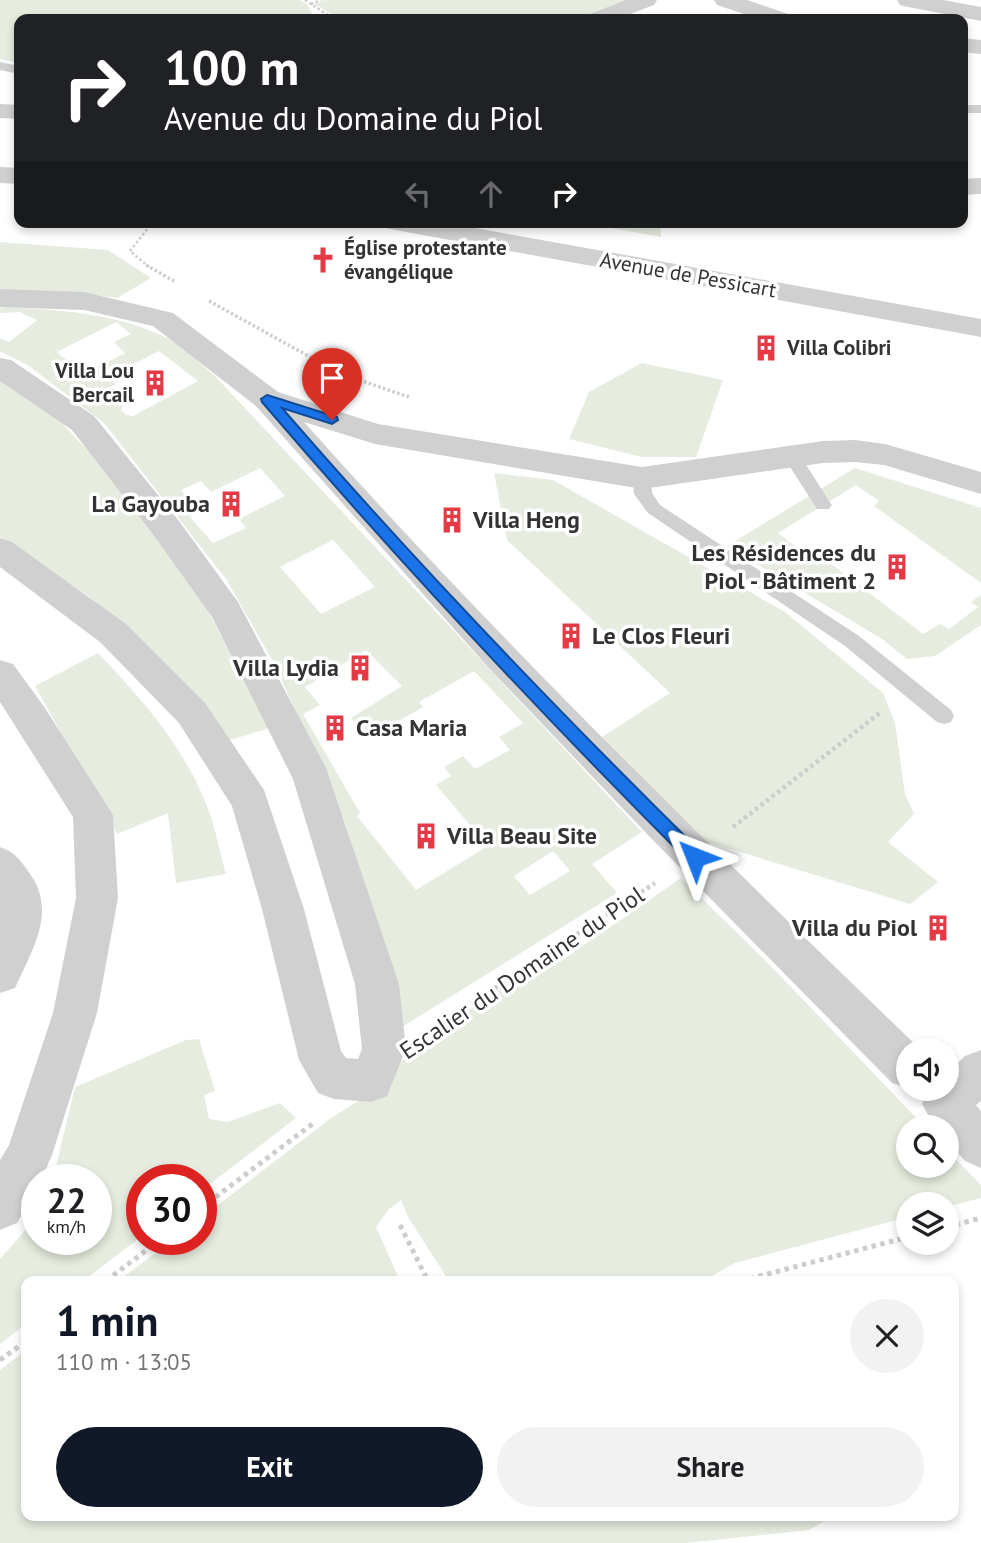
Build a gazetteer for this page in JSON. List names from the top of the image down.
{
  "streets": {
    "street": ["Avenue de Pessicart"],
    "path": ["Escalier du Domaine du Piol"]
  },
  "places": {
    "church": ["Église protestante évangélique"],
    "building": [
      "Villa Colibri",
      "Villa Lou Bercail",
      "La Gayouba",
      "Villa Heng",
      "Les Résidences du Piol - Bâtiment 2",
      "Le Clos Fleuri",
      "Villa Lydia",
      "Casa Maria",
      "Villa Beau Site",
      "Villa du Piol"
    ]
  },
  "page": {
    "turn": ["100 m", "Avenue du Domaine du Piol"],
    "speed": "22 km/h",
    "limit": "30",
    "heading": ["1 min", "110 m · 13:05"],
    "buttons": ["Exit", "Share"]
  }
}
